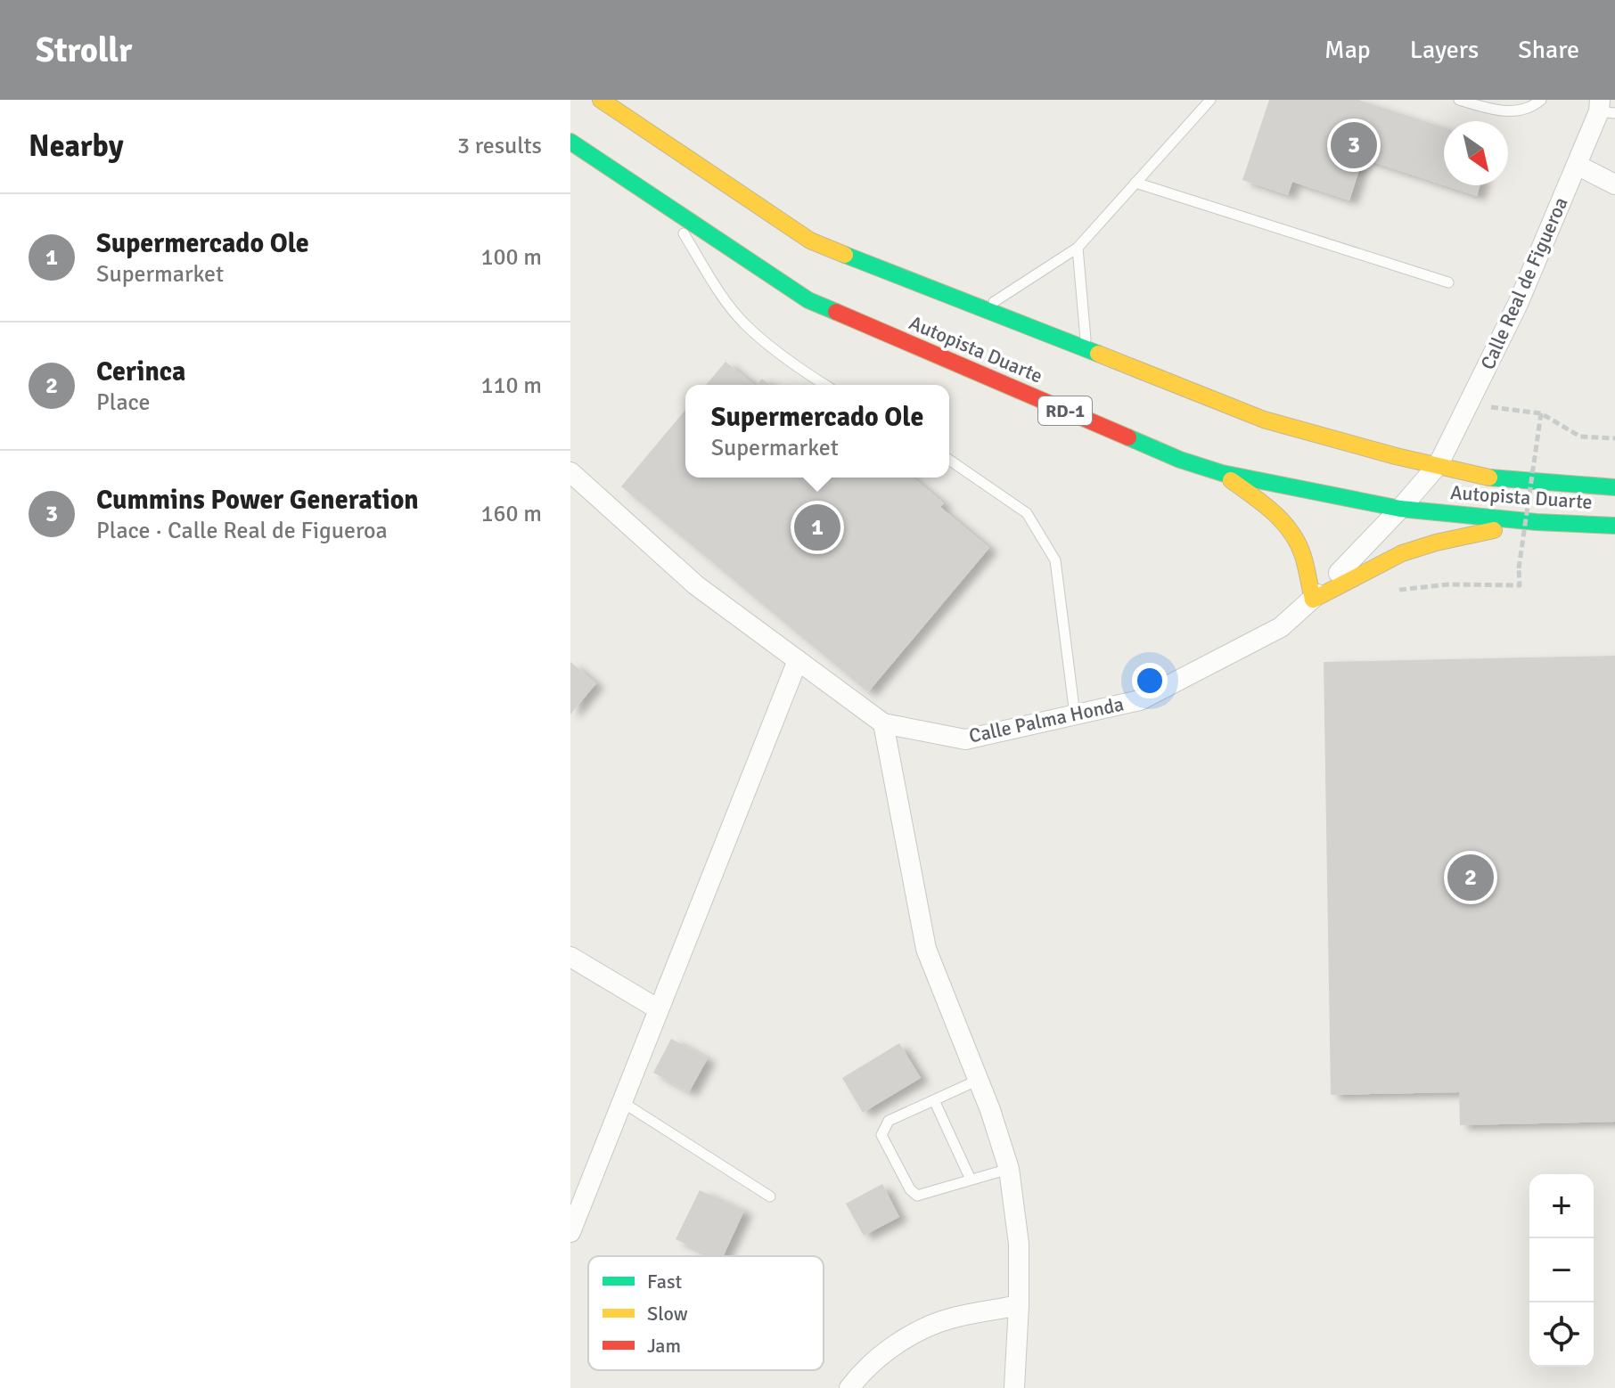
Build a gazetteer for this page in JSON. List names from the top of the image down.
{
  "streets": {
    "highway": ["Autopista Duarte", "RD-1"],
    "street": ["Calle Real de Figueroa", "Calle Palma Honda"]
  },
  "crossings": [
    ["Calle Real de Figueroa", "Autopista Duarte"],
    ["Calle Real de Figueroa", "Calle Palma Honda"],
    ["Autopista Duarte", "Calle Palma Honda"]
  ],
  "legend": ["Fast", "Slow", "Jam"],
  "north": "bottom right",
  "page": {
    "header": "Strollr",
    "nav": ["Map", "Layers", "Share"],
    "heading": ["Nearby", "3 results"],
    "pins": ["3", "1", "2"],
    "list": [
      {
        "mark": "1",
        "name": "Supermercado Ole",
        "note": "Supermarket",
        "value": "100 m"
      },
      {
        "mark": "2",
        "name": "Cerinca",
        "note": "Place",
        "value": "110 m"
      },
      {
        "mark": "3",
        "name": "Cummins Power Generation",
        "note": "Place · Calle Real de Figueroa",
        "value": "160 m"
      }
    ],
    "popup": ["Supermercado Ole", "Supermarket"],
    "map_buttons": ["+", "−"]
  }
}
